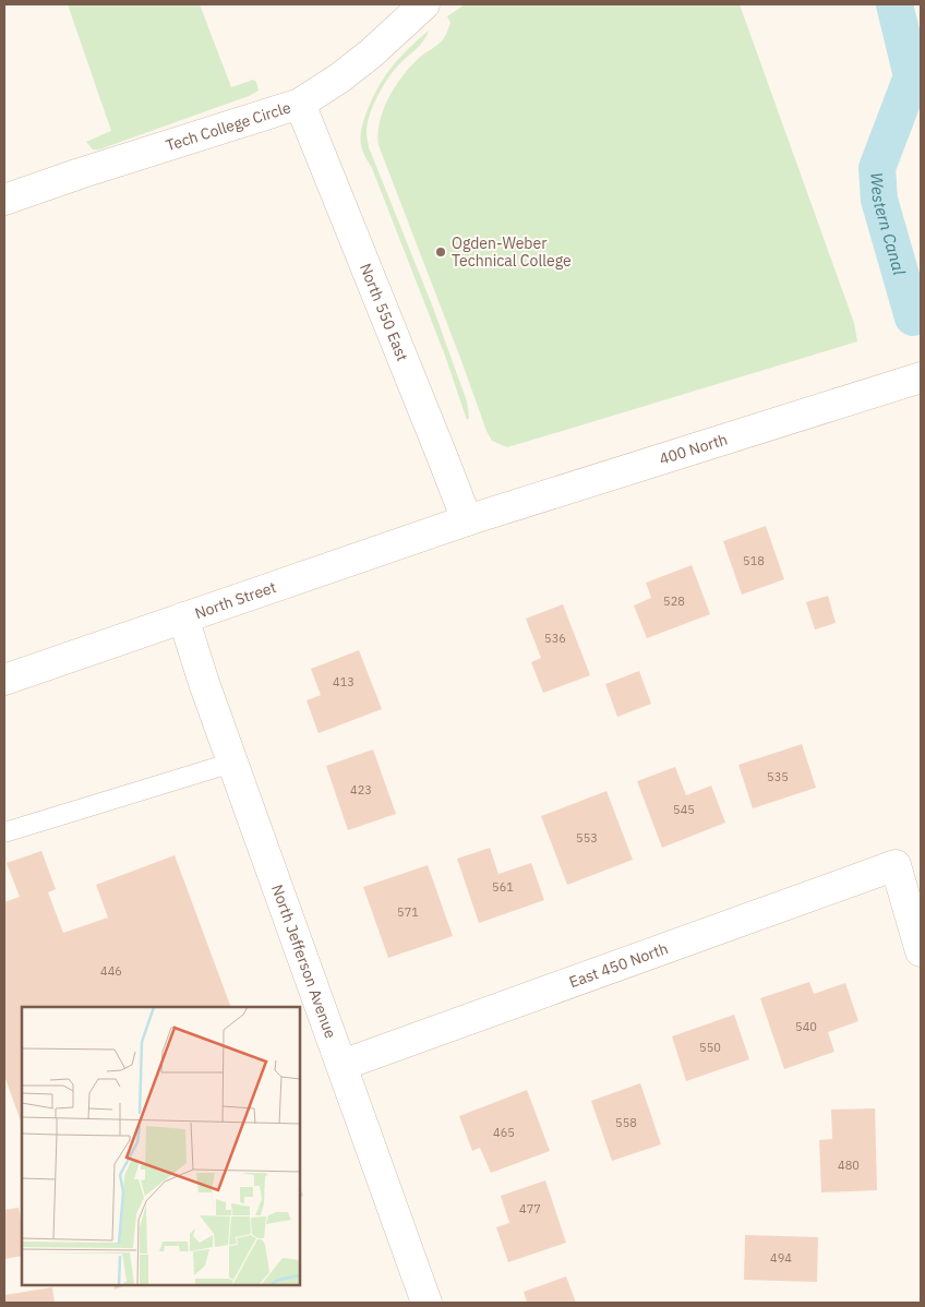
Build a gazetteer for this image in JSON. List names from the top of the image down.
{
  "streets": {
    "street": [
      "Tech College Circle",
      "North 550 East",
      "400 North",
      "North Street",
      "North Jefferson Avenue",
      "East 450 North"
    ]
  },
  "crossings": [
    ["Tech College Circle", "North 550 East"],
    ["North 550 East", "400 North"],
    ["North 550 East", "North Street"],
    ["400 North", "North Street"],
    ["North Street", "North Jefferson Avenue"],
    ["North Jefferson Avenue", "East 450 North"]
  ],
  "water": ["Western Canal"],
  "places": ["Ogden-Weber Technical College"],
  "house_numbers": [
    "518",
    "528",
    "536",
    "413",
    "535",
    "423",
    "545",
    "553",
    "561",
    "571",
    "446",
    "540",
    "550",
    "558",
    "465",
    "480",
    "477",
    "494"
  ]
}
